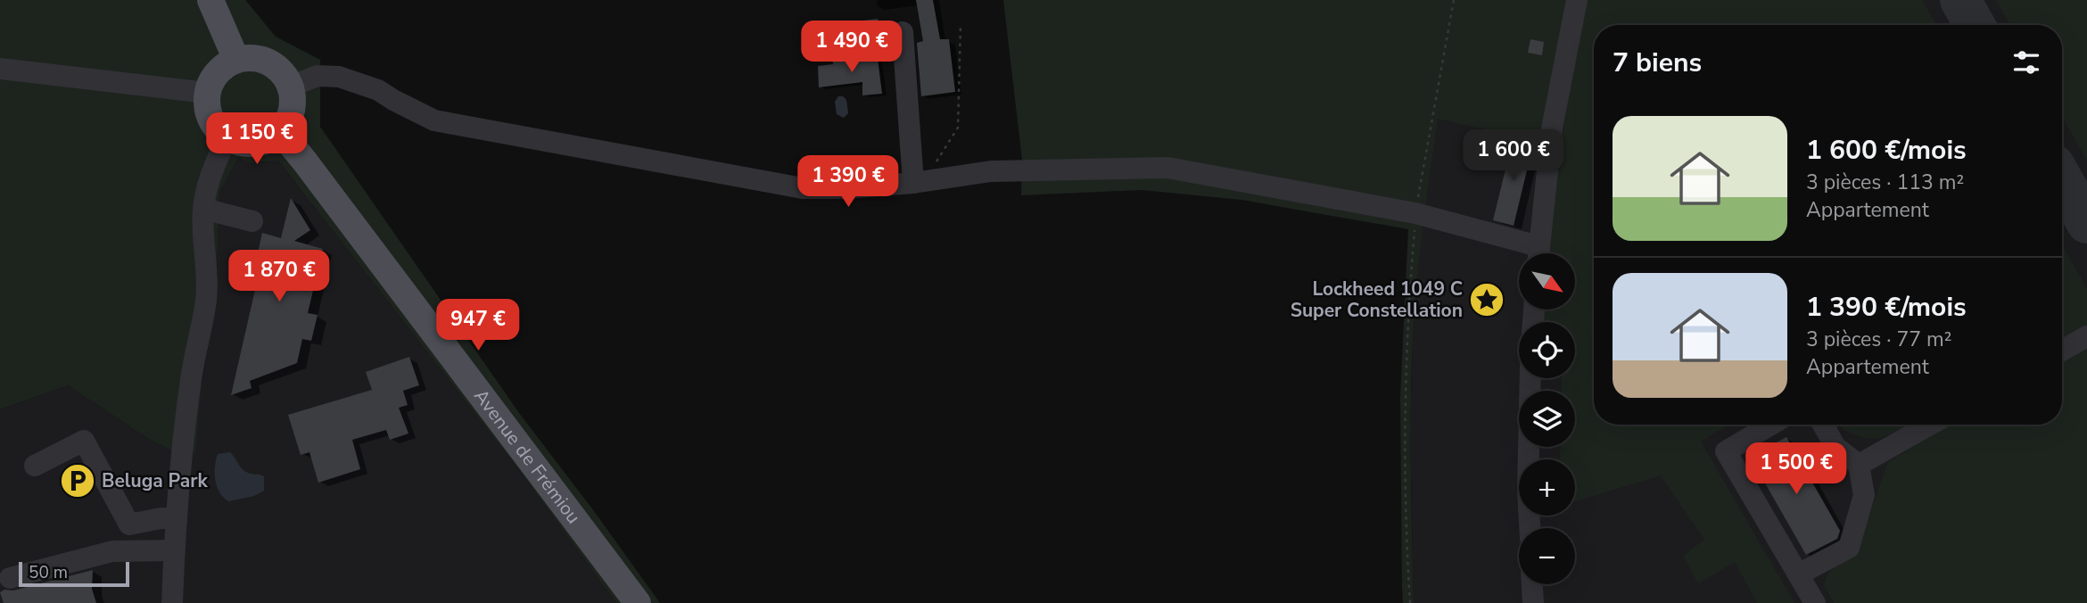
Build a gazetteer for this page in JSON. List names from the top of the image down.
{
  "streets": {
    "main road": ["Avenue de Frémiou"]
  },
  "places": {
    "place": ["Lockheed 1049 C Super Constellation"],
    "parking": ["Beluga Park"]
  },
  "scale_bar": "50 m",
  "north": "bottom right",
  "page": {
    "price": [
      "1 490 €",
      "1 150 €",
      "1 600 €",
      "1 390 €",
      "1 870 €",
      "947 €",
      "1 500 €"
    ],
    "heading": "7 biens",
    "list": [
      {
        "name": "1 600 €/mois",
        "note": "3 pièces · 113 m² · Appartement"
      },
      {
        "name": "1 390 €/mois",
        "note": "3 pièces · 77 m² · Appartement"
      }
    ],
    "map_buttons": ["+", "−"],
    "scale": "50 m"
  }
}
